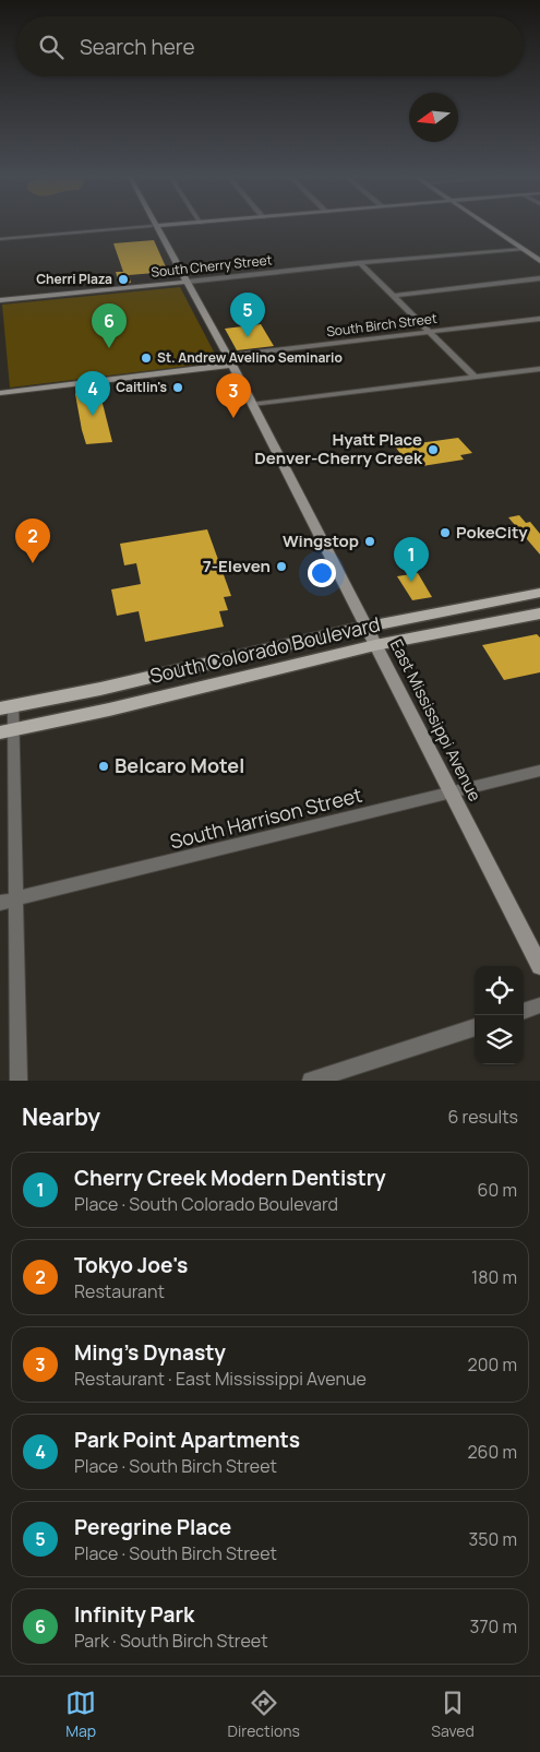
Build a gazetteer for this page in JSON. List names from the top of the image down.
{
  "streets": {
    "main road": ["South Colorado Boulevard"],
    "street": [
      "South Cherry Street",
      "South Birch Street",
      "East Mississippi Avenue",
      "South Harrison Street"
    ]
  },
  "crossings": [
    ["South Cherry Street", "East Mississippi Avenue"],
    ["South Birch Street", "East Mississippi Avenue"],
    ["South Colorado Boulevard", "East Mississippi Avenue"],
    ["East Mississippi Avenue", "South Harrison Street"]
  ],
  "places": [
    "Cherri Plaza",
    "St. Andrew Avelino Seminario",
    "Caitlin's",
    "Hyatt Place Denver-Cherry Creek",
    "PokeCity",
    "Wingstop",
    "7-Eleven",
    "Belcaro Motel"
  ],
  "north": "left",
  "page": {
    "search": "Search here",
    "pins": [
      "5",
      "6",
      "4",
      "3",
      "2",
      "1"
    ],
    "heading": ["Nearby", "6 results"],
    "list": [
      {
        "mark": "1",
        "name": "Cherry Creek Modern Dentistry",
        "note": "Place · South Colorado Boulevard",
        "value": "60 m"
      },
      {
        "mark": "2",
        "name": "Tokyo Joe's",
        "note": "Restaurant",
        "value": "180 m"
      },
      {
        "mark": "3",
        "name": "Ming's Dynasty",
        "note": "Restaurant · East Mississippi Avenue",
        "value": "200 m"
      },
      {
        "mark": "4",
        "name": "Park Point Apartments",
        "note": "Place · South Birch Street",
        "value": "260 m"
      },
      {
        "mark": "5",
        "name": "Peregrine Place",
        "note": "Place · South Birch Street",
        "value": "350 m"
      },
      {
        "mark": "6",
        "name": "Infinity Park",
        "note": "Park · South Birch Street",
        "value": "370 m"
      }
    ],
    "nav": ["Map", "Directions", "Saved"]
  }
}
